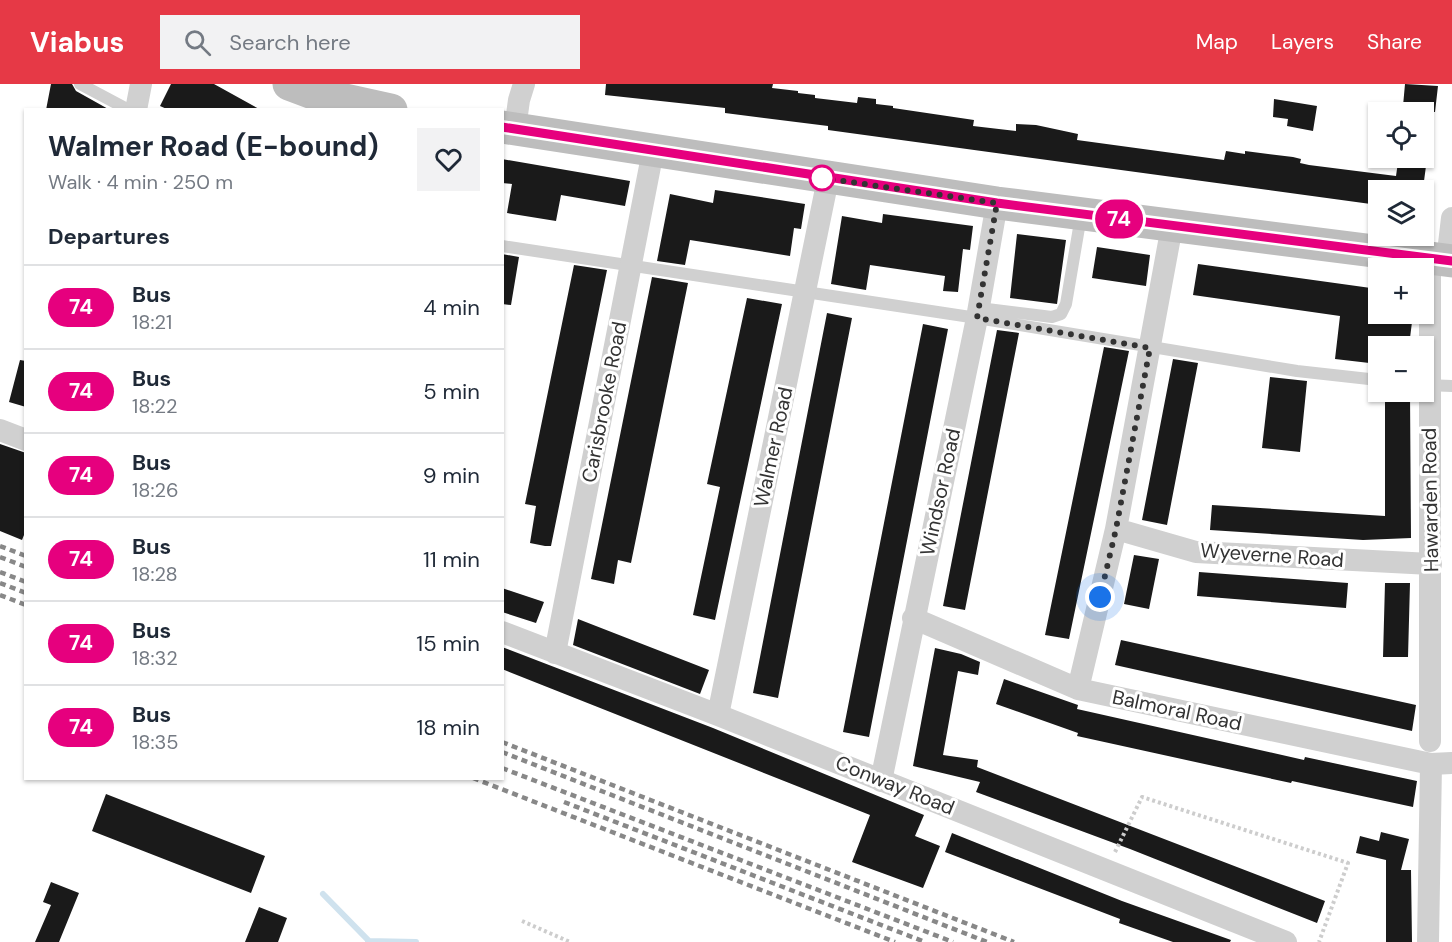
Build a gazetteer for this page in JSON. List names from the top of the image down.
{
  "streets": {
    "street": [
      "Carisbrooke Road",
      "Walmer Road",
      "Windsor Road",
      "Hawarden Road",
      "Wyeverne Road",
      "Balmoral Road",
      "Conway Road"
    ]
  },
  "crossings": [
    ["Carisbrooke Road", "Conway Road"],
    ["Walmer Road", "Conway Road"],
    ["Windsor Road", "Balmoral Road"],
    ["Windsor Road", "Conway Road"],
    ["Hawarden Road", "Wyeverne Road"],
    ["Hawarden Road", "Balmoral Road"]
  ],
  "lines": ["bus line 74"],
  "page": {
    "header": "Viabus",
    "search": "Search here",
    "nav": ["Map", "Layers", "Share"],
    "on_map": "74",
    "map_buttons": ["+", "−"],
    "heading": [
      ["Walmer Road (E-bound)", "Walk · 4 min · 250 m"],
      "Departures"
    ],
    "list": [
      {
        "mark": "74",
        "name": "Bus",
        "note": "18:21",
        "value": "4 min"
      },
      {
        "mark": "74",
        "name": "Bus",
        "note": "18:22",
        "value": "5 min"
      },
      {
        "mark": "74",
        "name": "Bus",
        "note": "18:26",
        "value": "9 min"
      },
      {
        "mark": "74",
        "name": "Bus",
        "note": "18:28",
        "value": "11 min"
      },
      {
        "mark": "74",
        "name": "Bus",
        "note": "18:32",
        "value": "15 min"
      },
      {
        "mark": "74",
        "name": "Bus",
        "note": "18:35",
        "value": "18 min"
      }
    ]
  }
}
